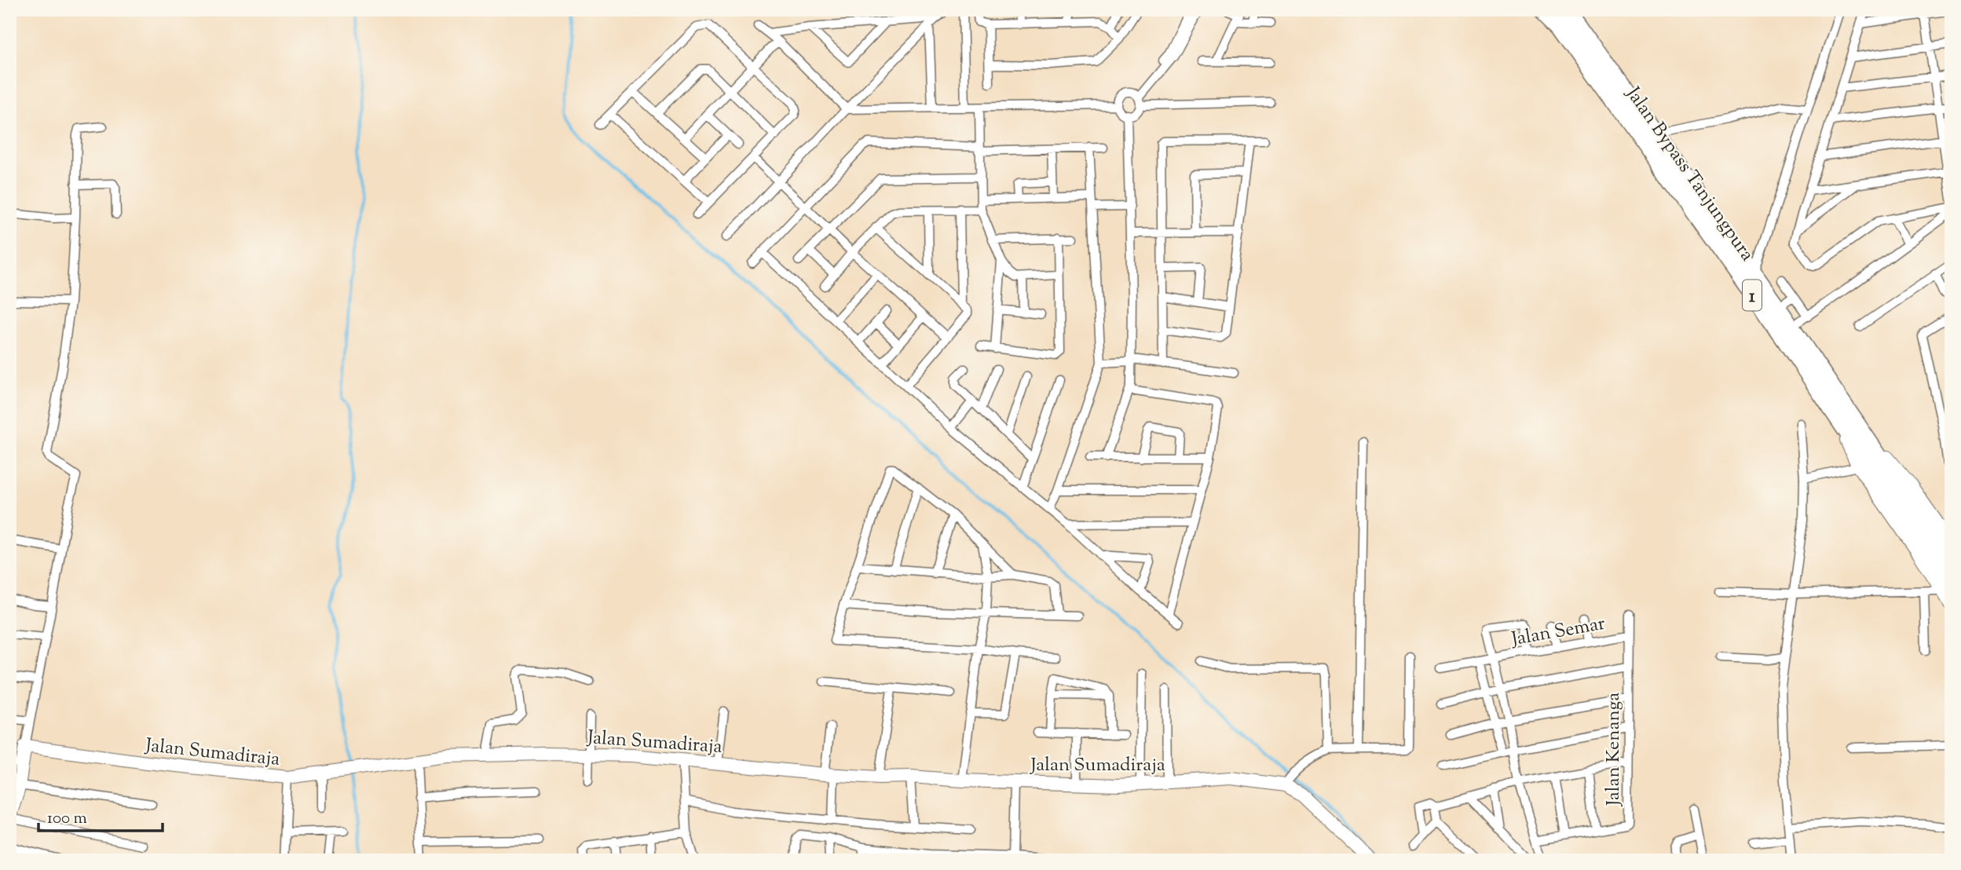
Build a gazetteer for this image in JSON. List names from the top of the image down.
{
  "streets": {
    "highway": ["Jalan Bypass Tanjungpura", "1"],
    "street": ["Jalan Semar", "Jalan Sumadiraja", "Jalan Kenanga"]
  },
  "crossings": [
    ["Jalan Semar", "Jalan Kenanga"]
  ],
  "scale_bar": "100 m"
}
